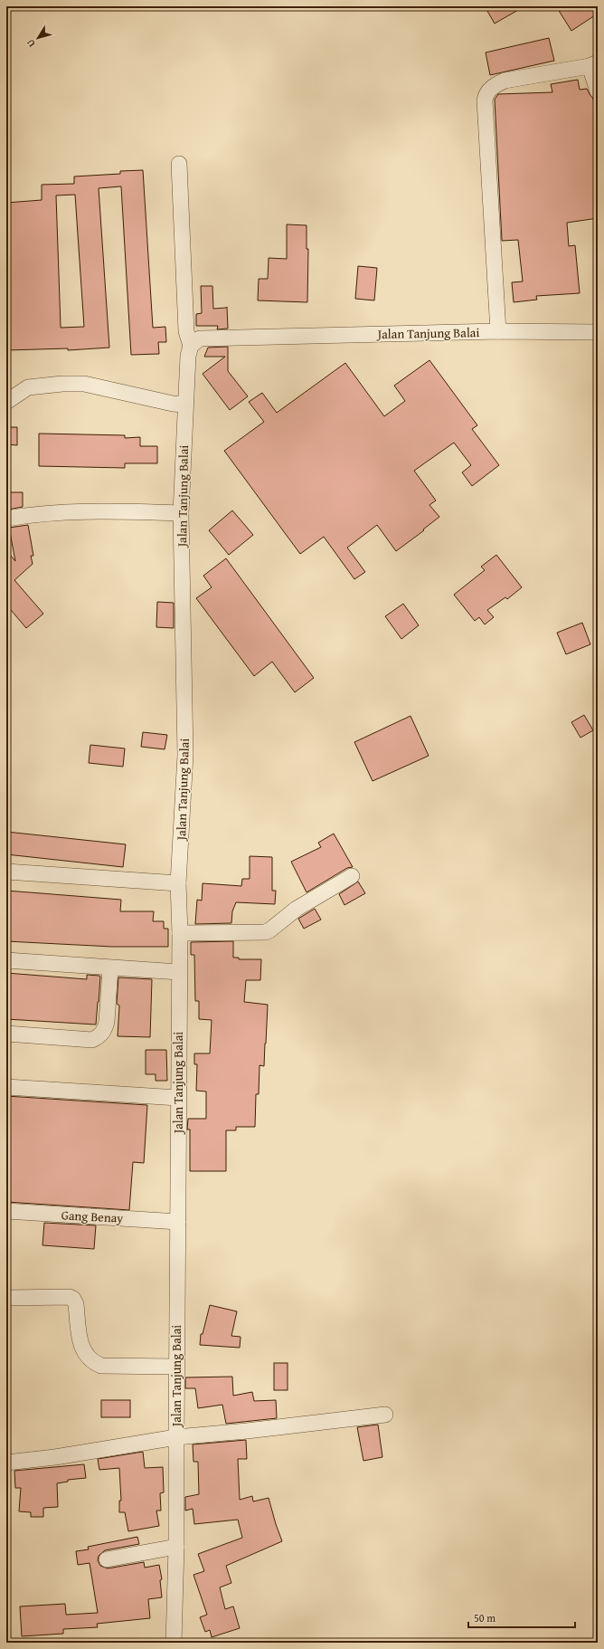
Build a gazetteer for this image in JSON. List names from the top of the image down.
{
  "streets": {
    "street": ["Jalan Tanjung Balai", "Gang Benay"]
  },
  "crossings": [
    ["Jalan Tanjung Balai", "Gang Benay"]
  ],
  "scale_bar": "50 m",
  "north": "bottom left"
}
